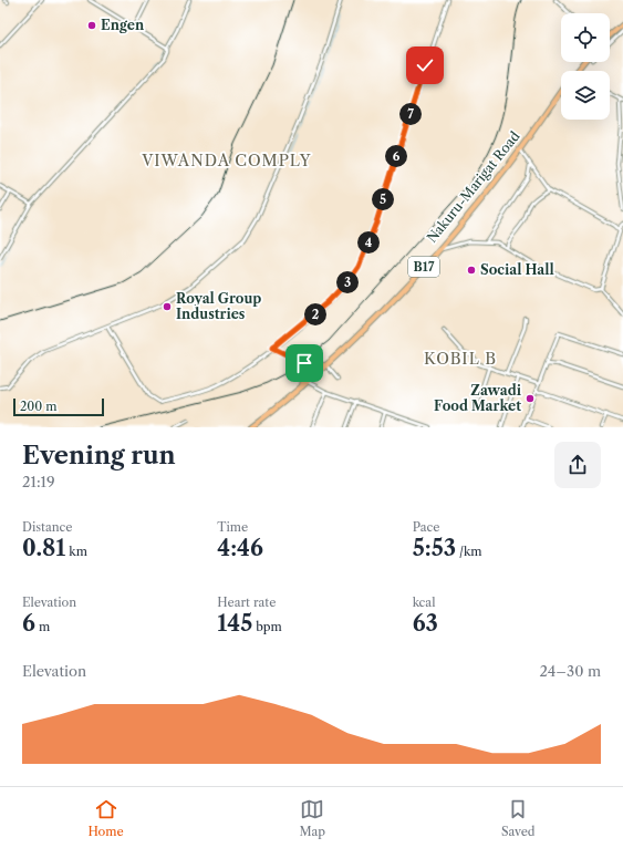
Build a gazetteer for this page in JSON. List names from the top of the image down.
{
  "streets": {
    "main road": ["Nakuru-Marigat Road", "B17"]
  },
  "districts": ["VIWANDA COMPLY", "KOBIL B"],
  "places": [
    "Engen",
    "Social Hall",
    "Royal Group Industries",
    "Zawadi Food Market"
  ],
  "scale_bar": "200 m",
  "page": {
    "pins": [
      "7",
      "6",
      "5",
      "4",
      "3",
      "2"
    ],
    "scale": "200 m",
    "heading": ["Evening run", "21:19"],
    "stats": [
      ["Distance", "0.81 km"],
      ["Time", "4:46"],
      ["Pace", "5:53 /km"],
      ["Elevation", "6 m"],
      ["Heart rate", "145 bpm"],
      ["kcal", "63"]
    ],
    "chart": ["Elevation", "24–30 m"],
    "tabs": ["Home", "Map", "Saved"]
  }
}
